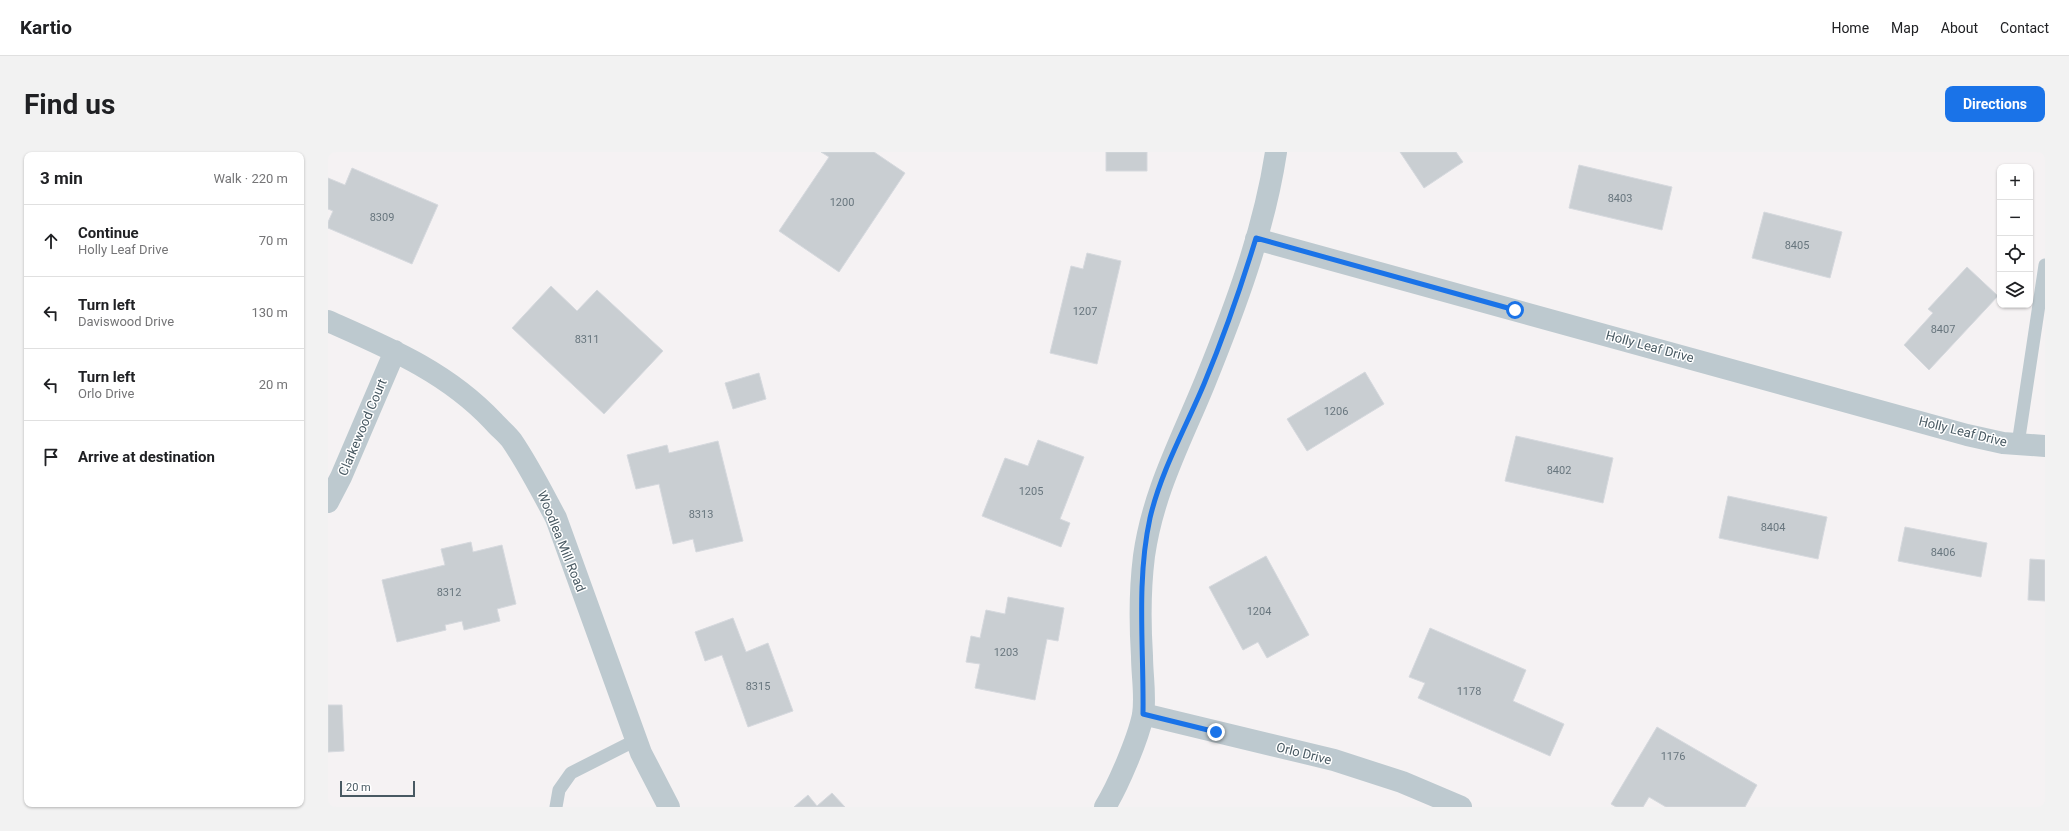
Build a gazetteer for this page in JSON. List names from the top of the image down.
{
  "streets": {
    "street": [
      "Holly Leaf Drive",
      "Clarkewood Court",
      "Woodlea Mill Road",
      "Orlo Drive"
    ]
  },
  "crossings": [
    ["Clarkewood Court", "Woodlea Mill Road"]
  ],
  "house_numbers": [
    "8403",
    "1200",
    "8309",
    "8405",
    "1207",
    "8407",
    "8311",
    "1206",
    "8402",
    "1205",
    "8313",
    "8404",
    "8406",
    "8312",
    "1204",
    "1203",
    "8315",
    "1178",
    "1176"
  ],
  "scale_bar": "20 m",
  "page": {
    "header": "Kartio",
    "nav": [
      "Home",
      "Map",
      "About",
      "Contact"
    ],
    "buttons": "Directions",
    "title": "Find us",
    "heading": ["3 min", "Walk · 220 m"],
    "map_buttons": ["+", "−"],
    "list": [
      ["Continue", "Holly Leaf Drive", "70 m"],
      ["Turn left", "Daviswood Drive", "130 m"],
      ["Turn left", "Orlo Drive", "20 m"],
      "Arrive at destination"
    ],
    "scale": "20 m"
  }
}
